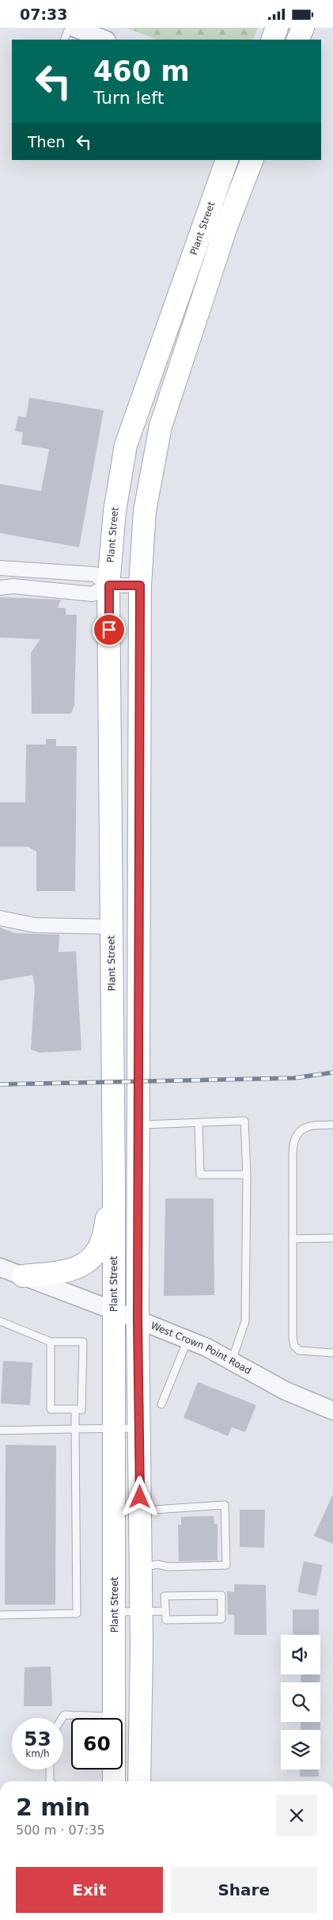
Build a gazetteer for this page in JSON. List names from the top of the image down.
{
  "streets": {
    "main road": ["Plant Street"],
    "street": ["West Crown Point Road"]
  },
  "crossings": [
    ["Plant Street", "West Crown Point Road"]
  ],
  "page": {
    "status": "07:33",
    "turn": ["460 m", "Turn left"],
    "then": "Then",
    "speed": "53 km/h",
    "limit": "60",
    "heading": ["2 min", "500 m · 07:35"],
    "buttons": ["Exit", "Share"]
  }
}
